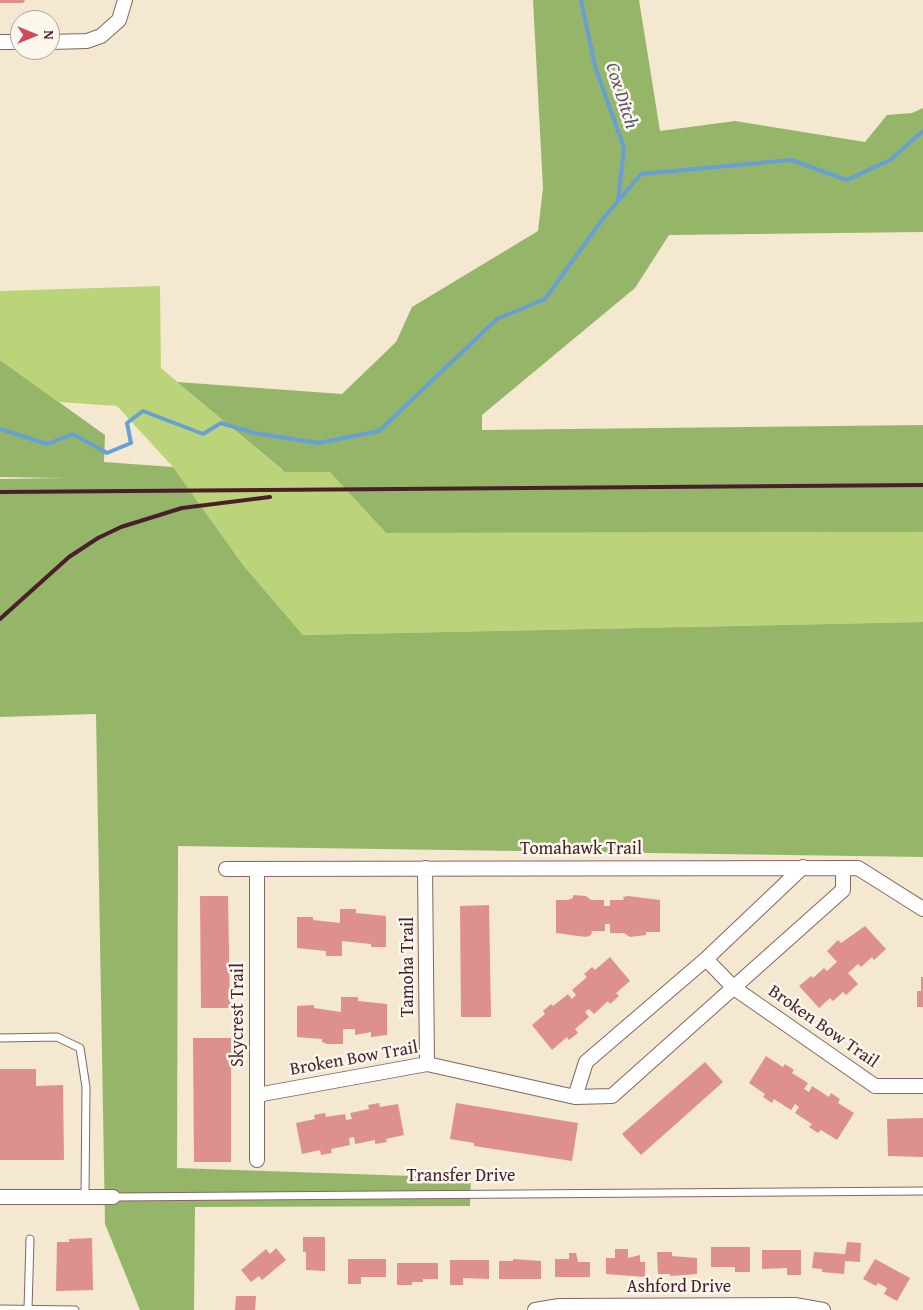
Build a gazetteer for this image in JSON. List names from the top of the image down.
{
  "streets": {
    "street": [
      "Tomahawk Trail",
      "Tamoha Trail",
      "Skycrest Trail",
      "Broken Bow Trail",
      "Transfer Drive",
      "Ashford Drive"
    ]
  },
  "crossings": [
    ["Tomahawk Trail", "Tamoha Trail"],
    ["Tomahawk Trail", "Skycrest Trail"],
    ["Tomahawk Trail", "Broken Bow Trail"],
    ["Tamoha Trail", "Broken Bow Trail"],
    ["Skycrest Trail", "Broken Bow Trail"]
  ],
  "water": ["Cox Ditch"],
  "north": "right"
}
